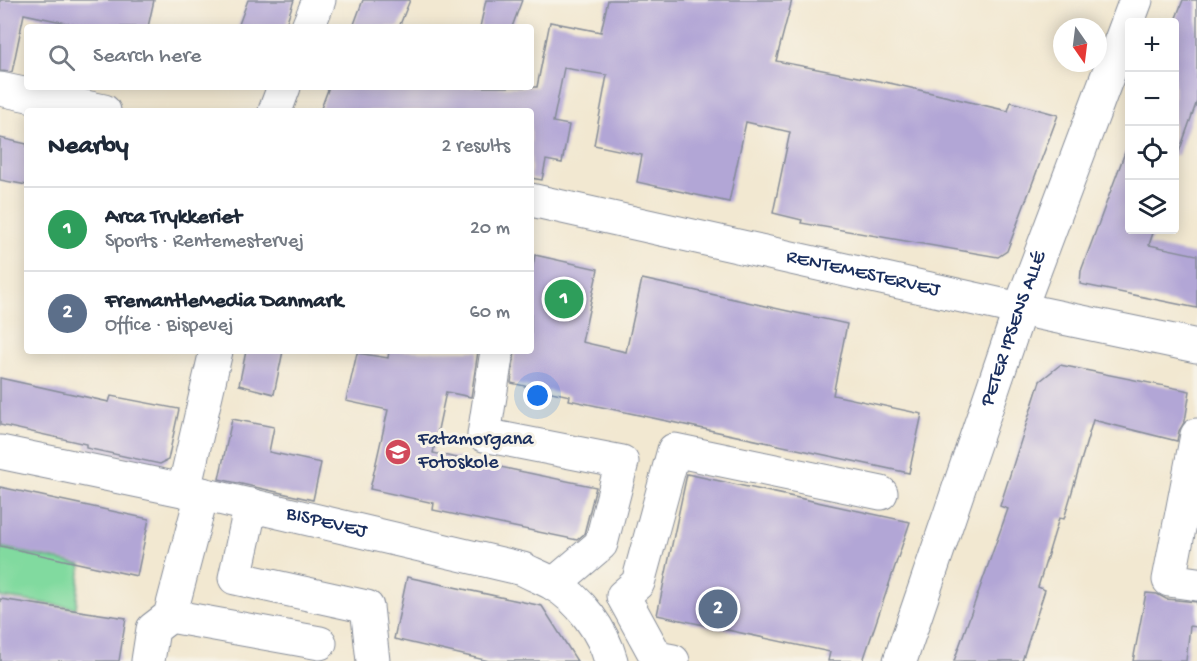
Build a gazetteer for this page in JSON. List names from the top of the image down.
{
  "streets": {
    "street": ["RENTEMESTERVEJ", "PETER IPSENS ALLÉ", "BISPEVEJ"]
  },
  "crossings": [
    ["RENTEMESTERVEJ", "PETER IPSENS ALLÉ"]
  ],
  "places": {
    "school or university": ["Fatamorgana Fotoskole"]
  },
  "north": "bottom",
  "page": {
    "map_buttons": ["+", "−"],
    "search": "Search here",
    "heading": ["Nearby", "2 results"],
    "list": [
      {
        "mark": "1",
        "name": "Arca Trykkeriet",
        "note": "Sports · Rentemestervej",
        "value": "20 m"
      },
      {
        "mark": "2",
        "name": "FremantleMedia Danmark",
        "note": "Office · Bispevej",
        "value": "60 m"
      }
    ],
    "pins": ["1", "2"]
  }
}
